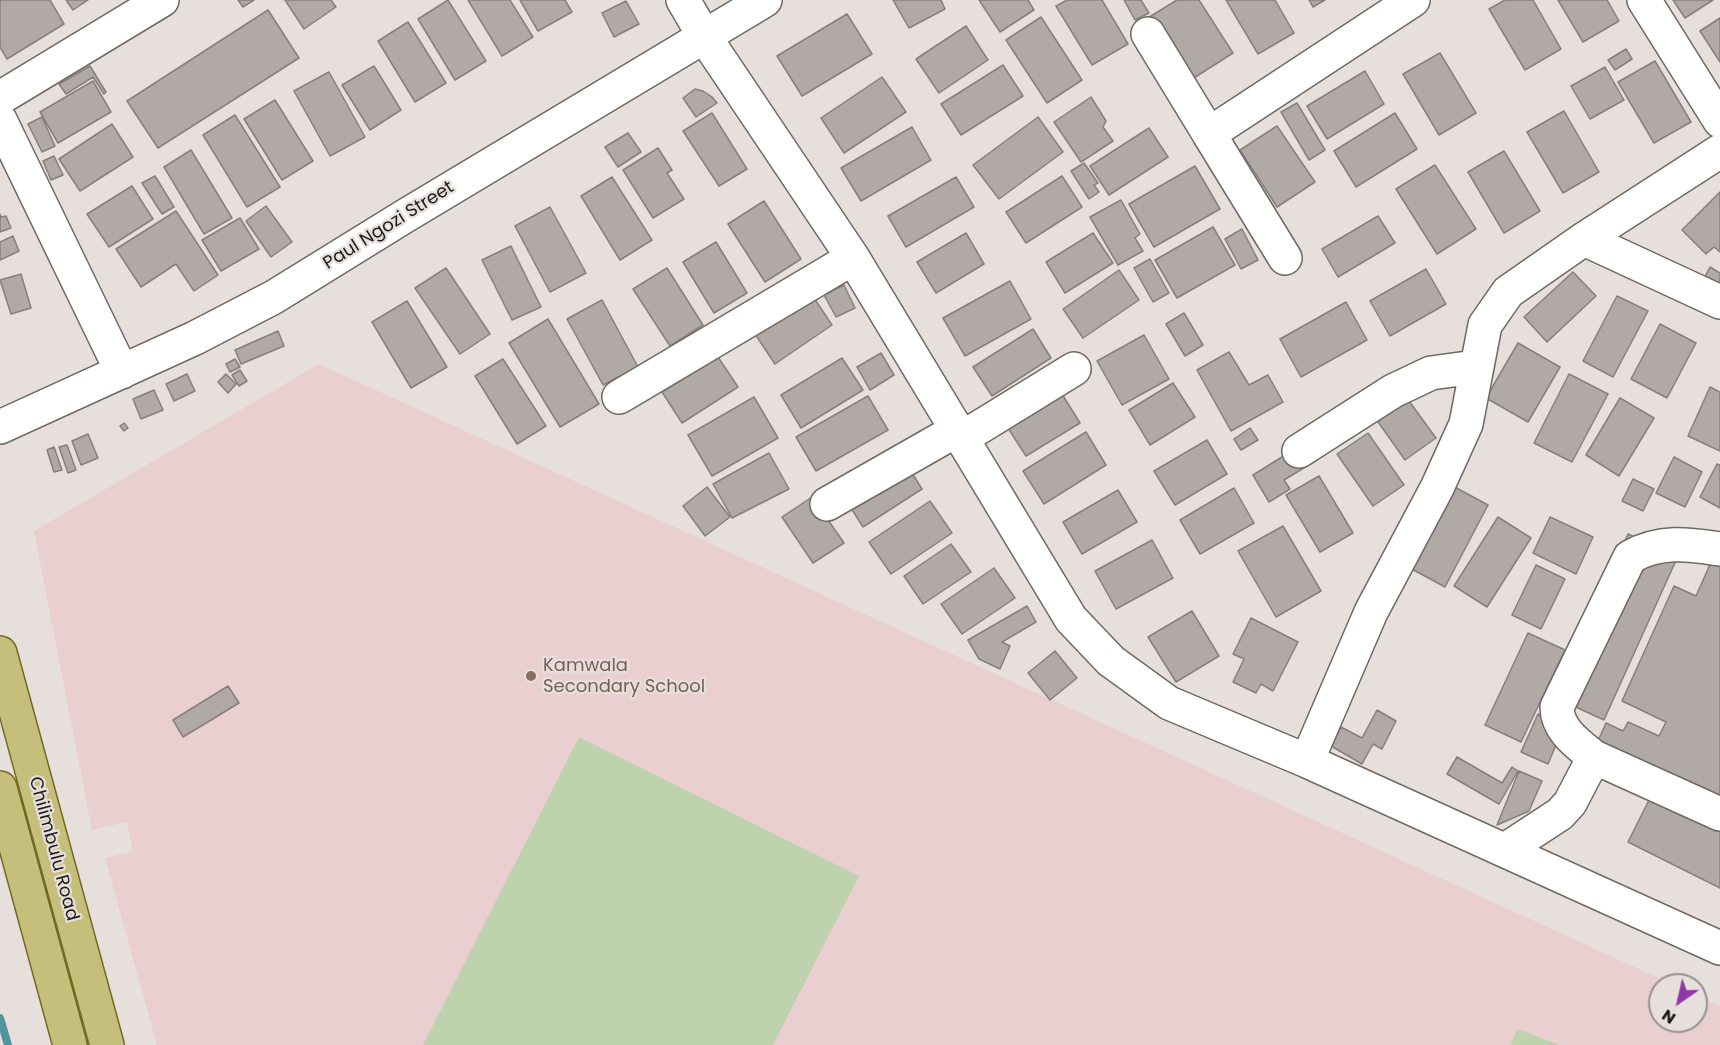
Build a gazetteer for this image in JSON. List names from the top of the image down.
{
  "streets": {
    "main road": ["Chilimbulu Road"],
    "street": ["Paul Ngozi Street"]
  },
  "places": ["Kamwala Secondary School"],
  "north": "bottom left"
}
